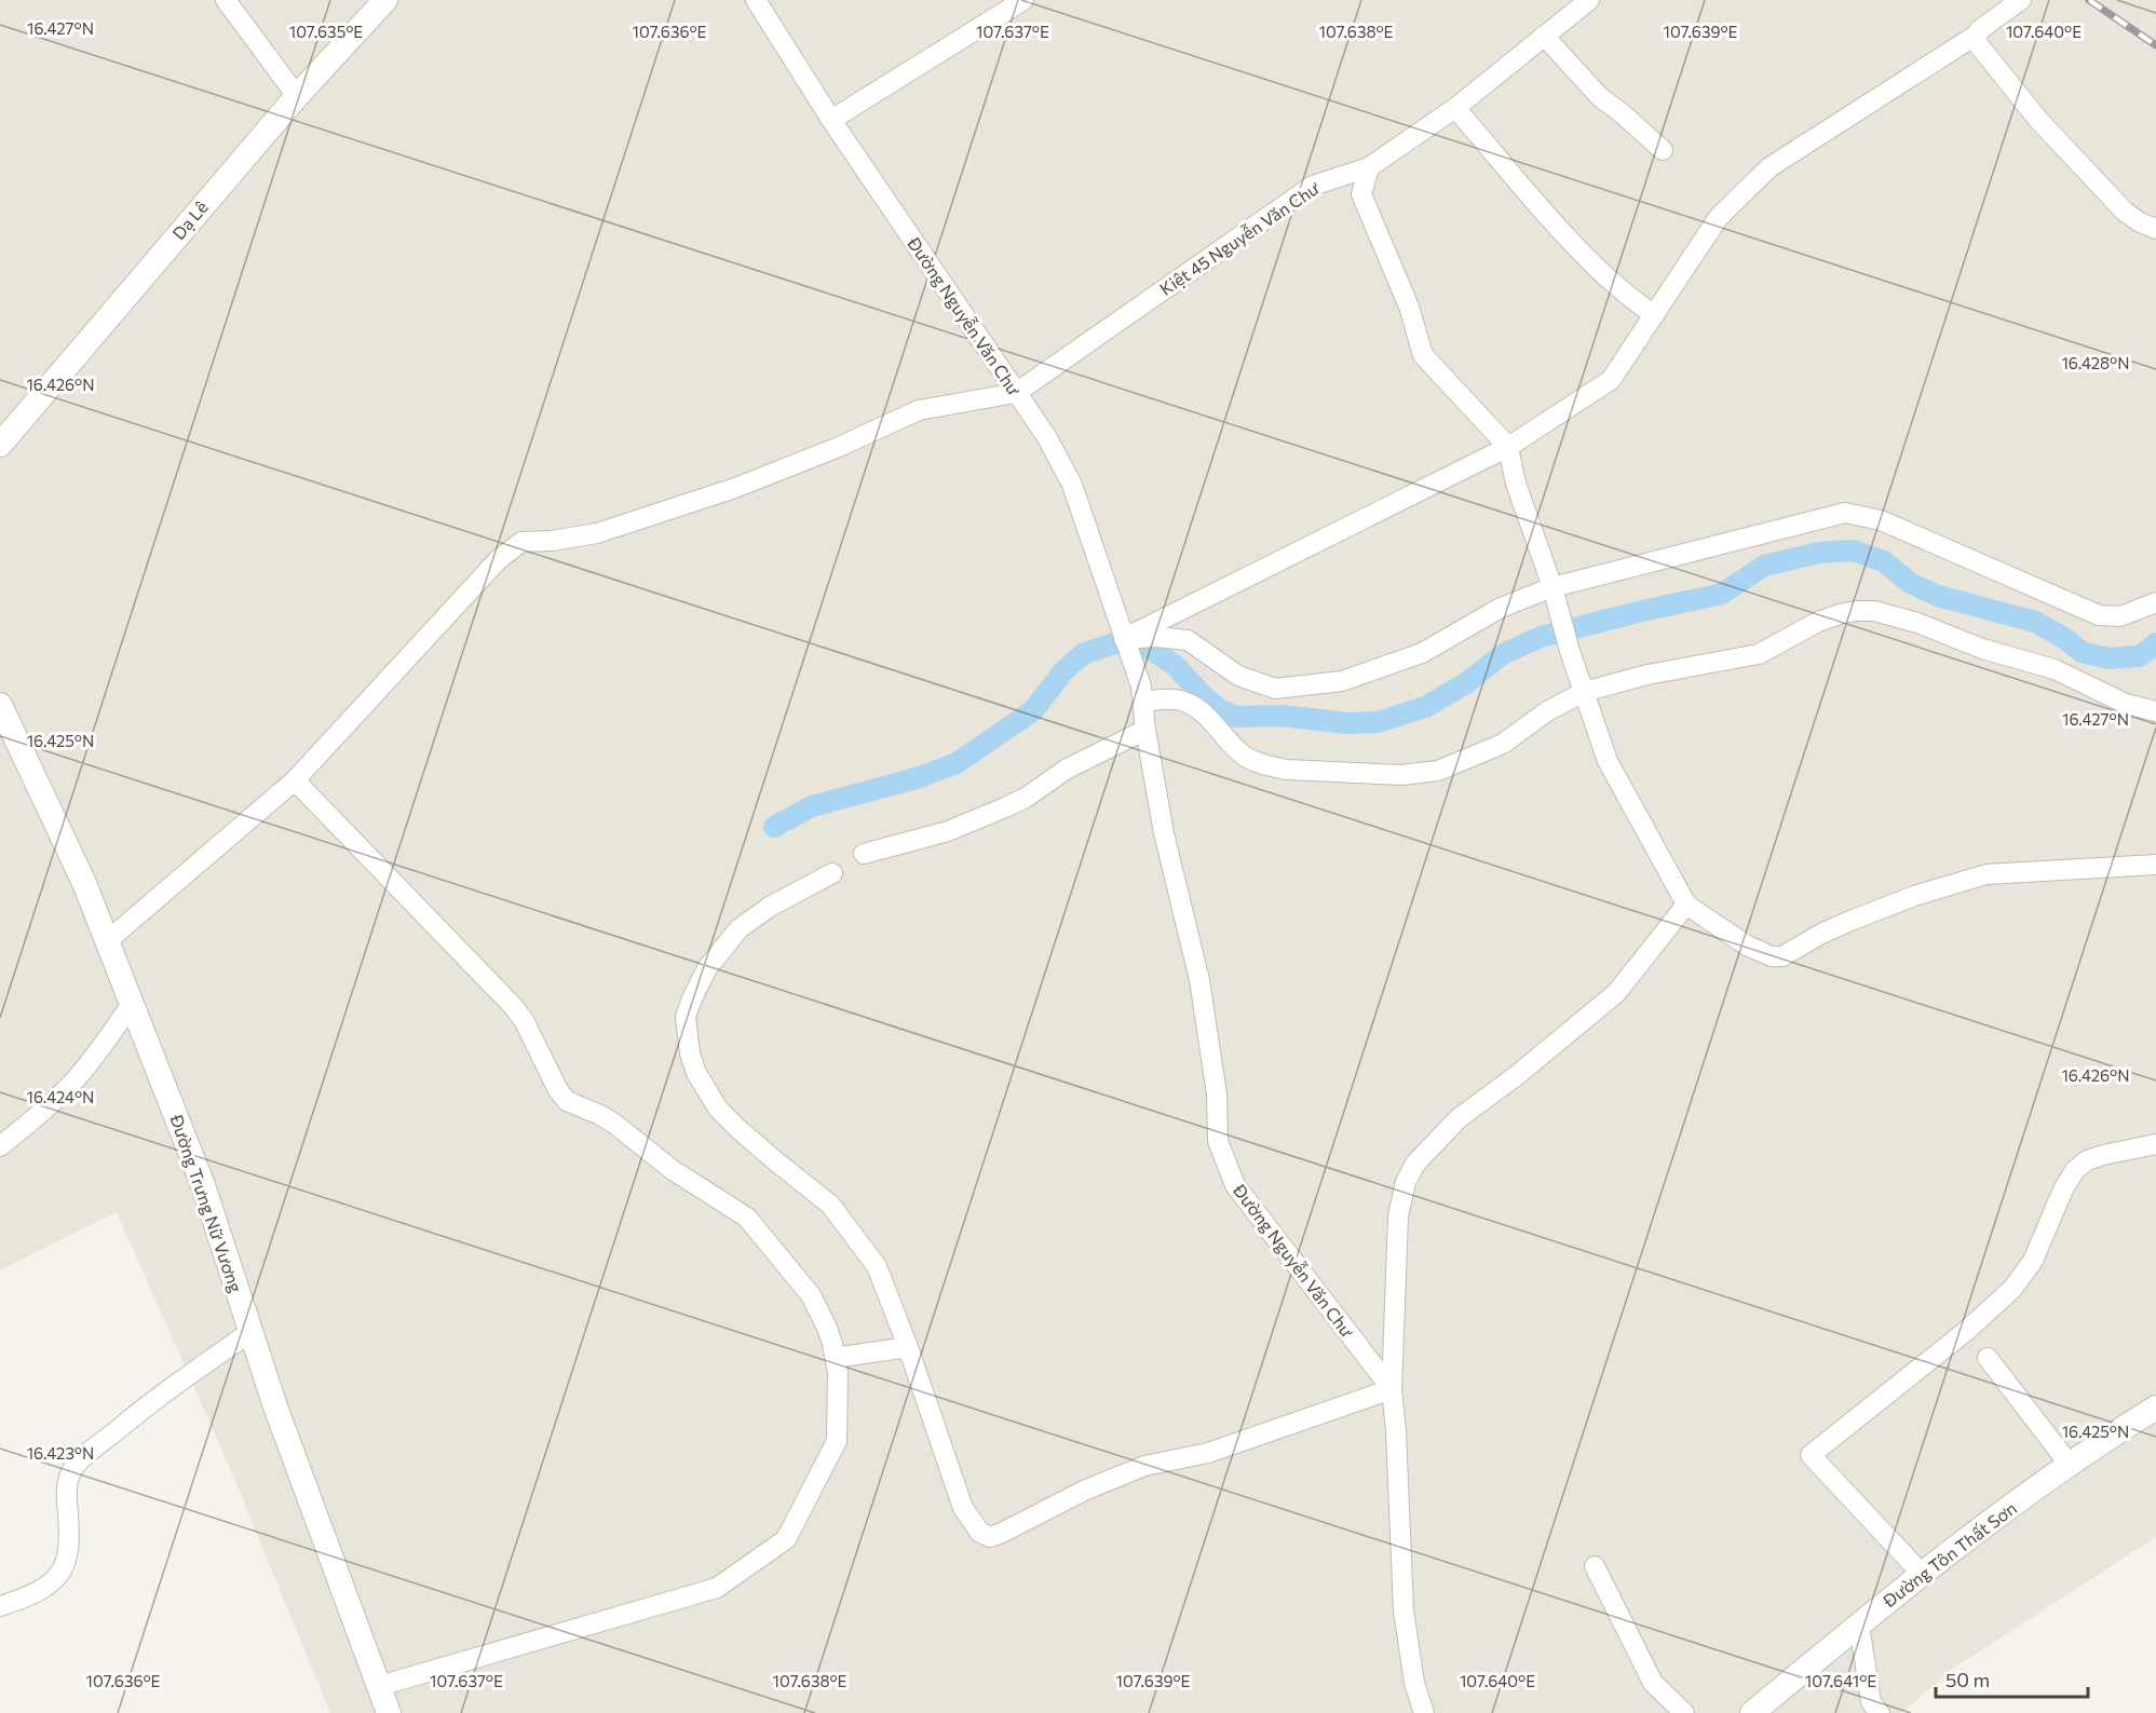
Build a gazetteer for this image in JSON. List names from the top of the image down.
{
  "streets": {
    "street": [
      "Dạ Lê",
      "Kiệt 45 Nguyễn Văn Chư",
      "Đường Nguyễn Văn Chư",
      "Đường Trưng Nữ Vương",
      "Đường Tôn Thất Sơn"
    ]
  },
  "crossings": [
    ["Kiệt 45 Nguyễn Văn Chư", "Đường Nguyễn Văn Chư"]
  ],
  "scale_bar": "50 m",
  "coordinates": [
    "16.427°N",
    "107.635°E",
    "107.636°E",
    "107.637°E",
    "107.638°E",
    "107.639°E",
    "107.640°E",
    "16.428°N",
    "16.426°N",
    "16.425°N",
    "16.424°N",
    "16.423°N",
    "107.641°E"
  ]
}
